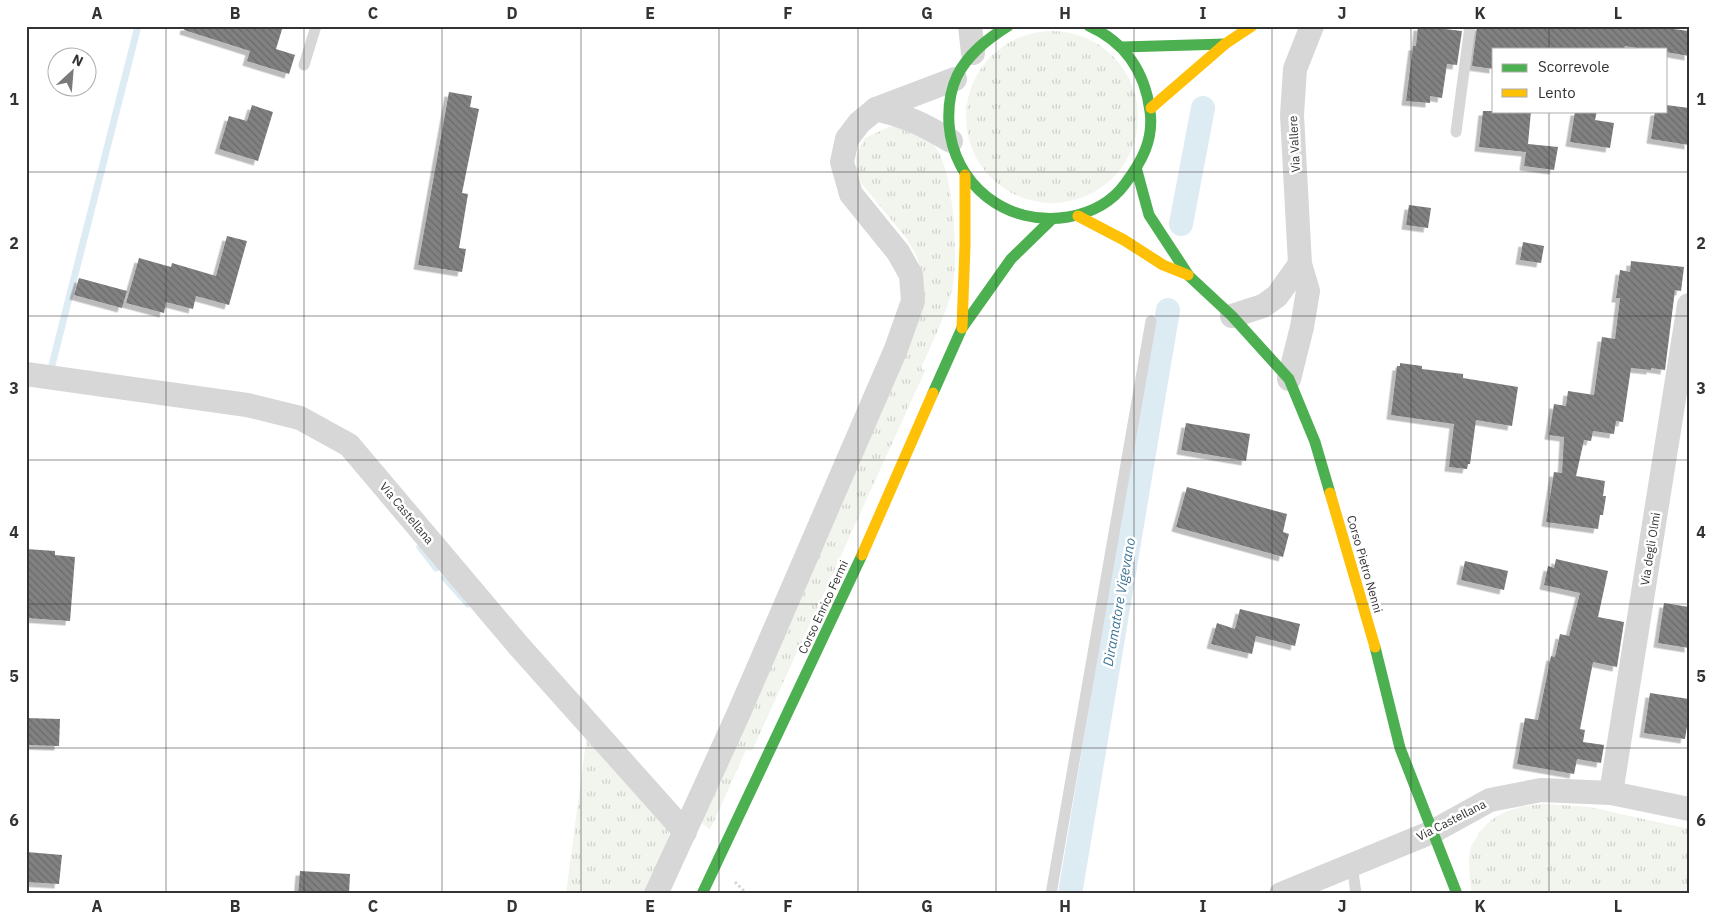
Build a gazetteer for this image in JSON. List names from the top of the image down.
{
  "streets": {
    "main road": ["Corso Pietro Nenni", "Corso Enrico Fermi"],
    "street": ["Via Vallere", "Via Castellana", "Via degli Olmi"]
  },
  "crossings": [
    ["Via Vallere", "Corso Pietro Nenni"],
    ["Via Castellana", "Via degli Olmi"],
    ["Via Castellana", "Corso Pietro Nenni"]
  ],
  "water": ["Diramatore Vigevano"],
  "legend": ["Scorrevole", "Lento"],
  "north": "top right",
  "grid": {
    "columns": [
      "A",
      "B",
      "C",
      "D",
      "E",
      "F",
      "G",
      "H",
      "I",
      "J",
      "K",
      "L"
    ],
    "rows": [
      "1",
      "2",
      "3",
      "4",
      "5",
      "6"
    ]
  }
}
